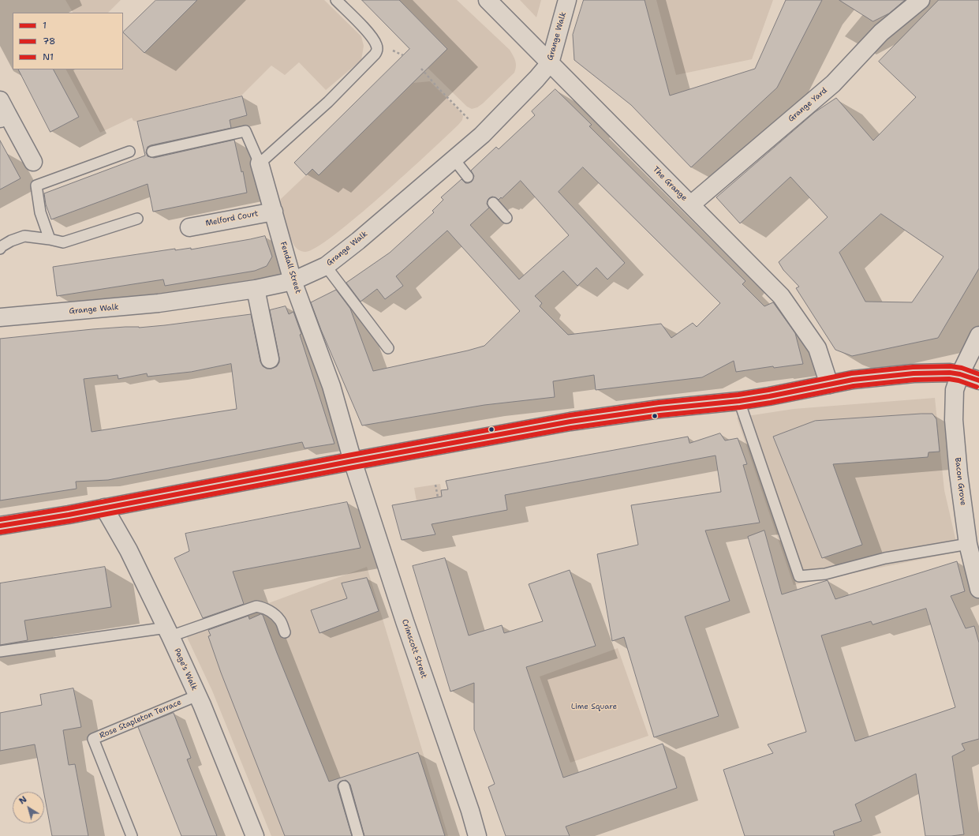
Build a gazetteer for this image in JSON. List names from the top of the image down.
{
  "streets": {
    "street": [
      "Grange Walk",
      "Grange Yard",
      "The Grange",
      "Melford Court",
      "Fendall Street",
      "Bacon Grove",
      "Crimscott Street",
      "Page's Walk"
    ],
    "lane": ["Rose Stapleton Terrace"]
  },
  "crossings": [
    ["Grange Walk", "The Grange"],
    ["Grange Walk", "Fendall Street"],
    ["Grange Yard", "The Grange"],
    ["Melford Court", "Fendall Street"],
    ["Fendall Street", "Crimscott Street"],
    ["Page's Walk", "Rose Stapleton Terrace"]
  ],
  "parks": ["Lime Square"],
  "lines": ["transit line N1", "transit line 1", "transit line 78"],
  "legend": ["1", "78", "N1"],
  "north": "top left"
}
